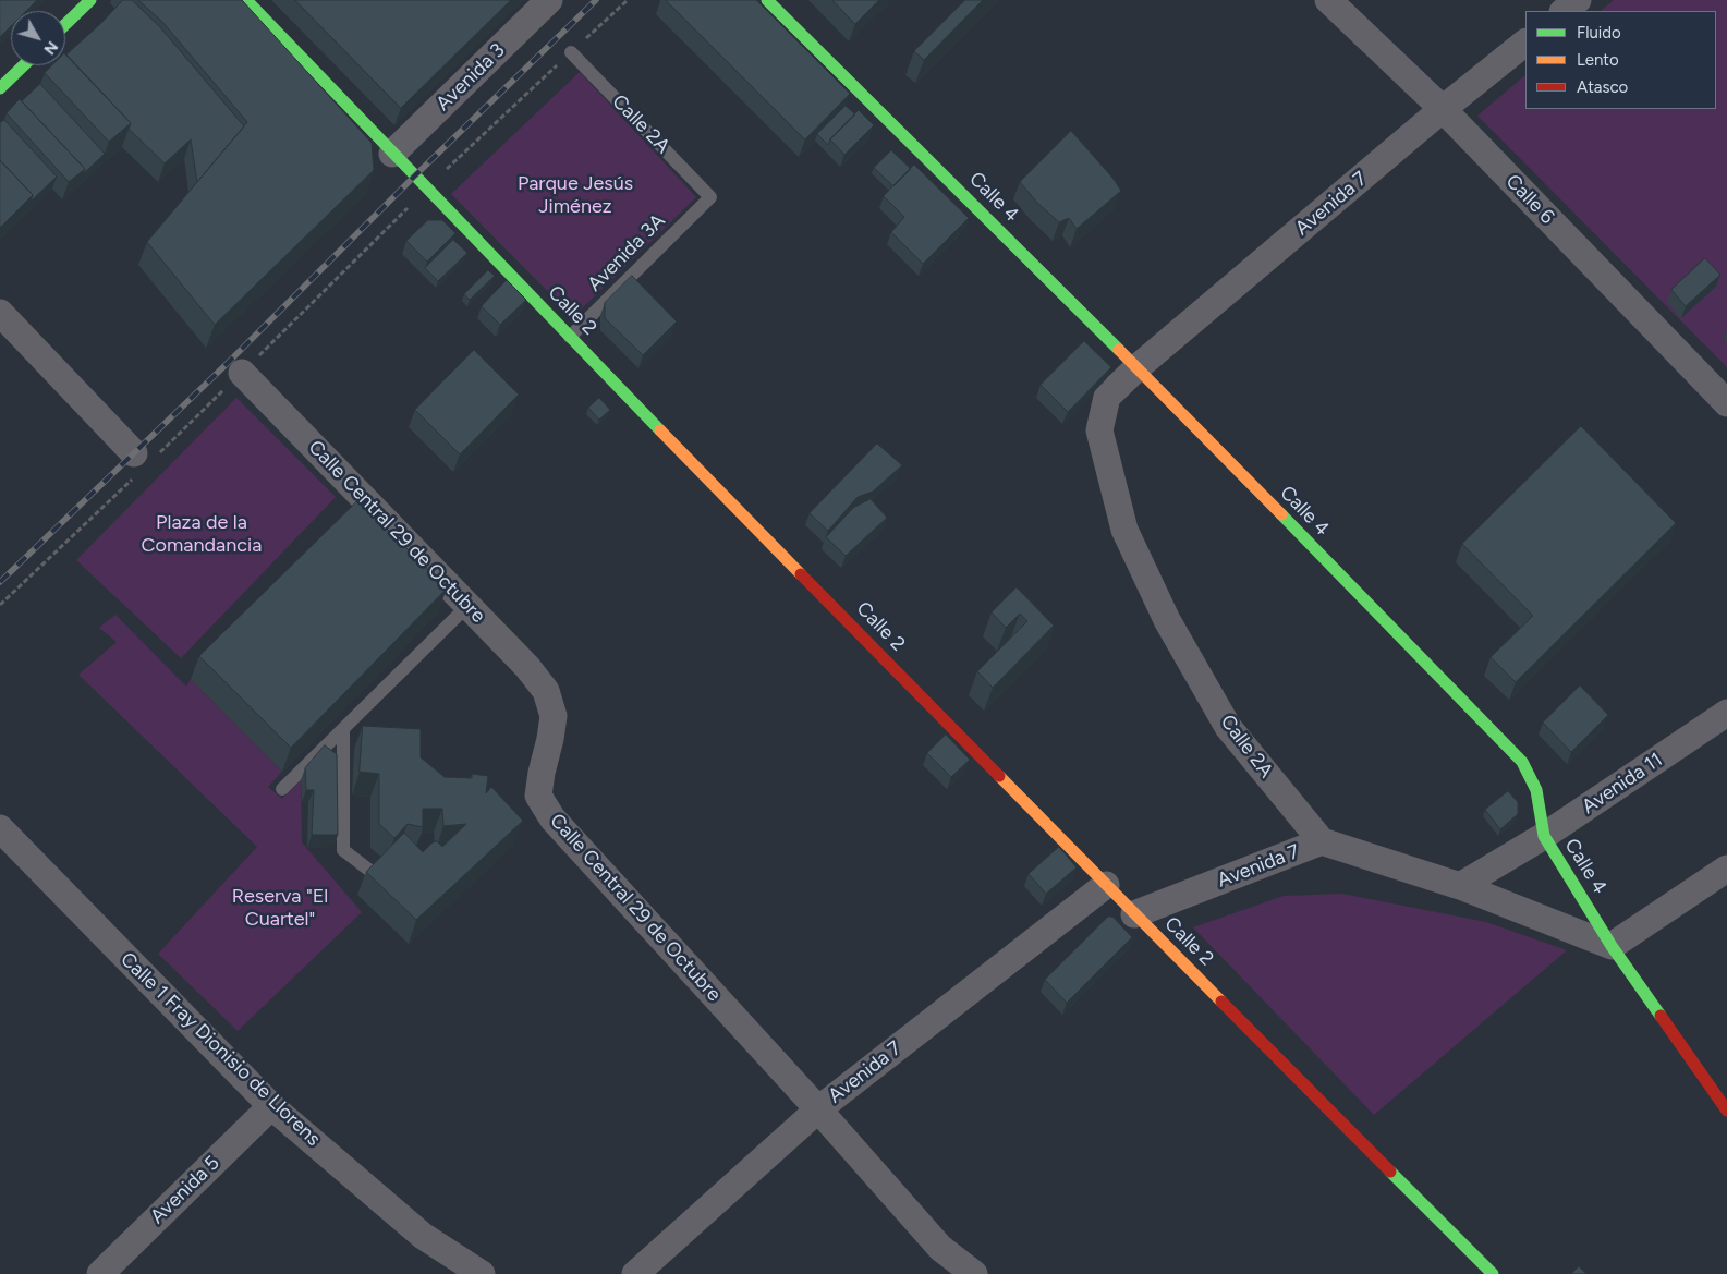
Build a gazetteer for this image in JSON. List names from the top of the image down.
{
  "streets": {
    "street": [
      "Avenida 3",
      "Calle 2A",
      "Calle 4",
      "Calle 6",
      "Avenida 7",
      "Calle 2",
      "Calle Central 29 de Octubre",
      "Avenida 11",
      "Calle 1 Fray Dionisio de Llorens",
      "Avenida 5"
    ],
    "lane": ["Avenida 3A"]
  },
  "crossings": [
    ["Avenida 3", "Calle 2"],
    ["Calle 2A", "Calle 4"],
    ["Calle 2A", "Avenida 7"],
    ["Calle 2A", "Avenida 3A"],
    ["Calle 4", "Avenida 7"],
    ["Calle 4", "Avenida 11"],
    ["Calle 6", "Avenida 7"],
    ["Avenida 7", "Calle 2"],
    ["Avenida 7", "Calle Central 29 de Octubre"],
    ["Avenida 3A", "Calle 2"],
    ["Calle 1 Fray Dionisio de Llorens", "Avenida 5"]
  ],
  "parks": ["Parque Jesús Jiménez", "Plaza de la Comandancia", "Reserva \"El Cuartel\""],
  "legend": ["Fluido", "Lento", "Atasco"],
  "north": "bottom right"
}
